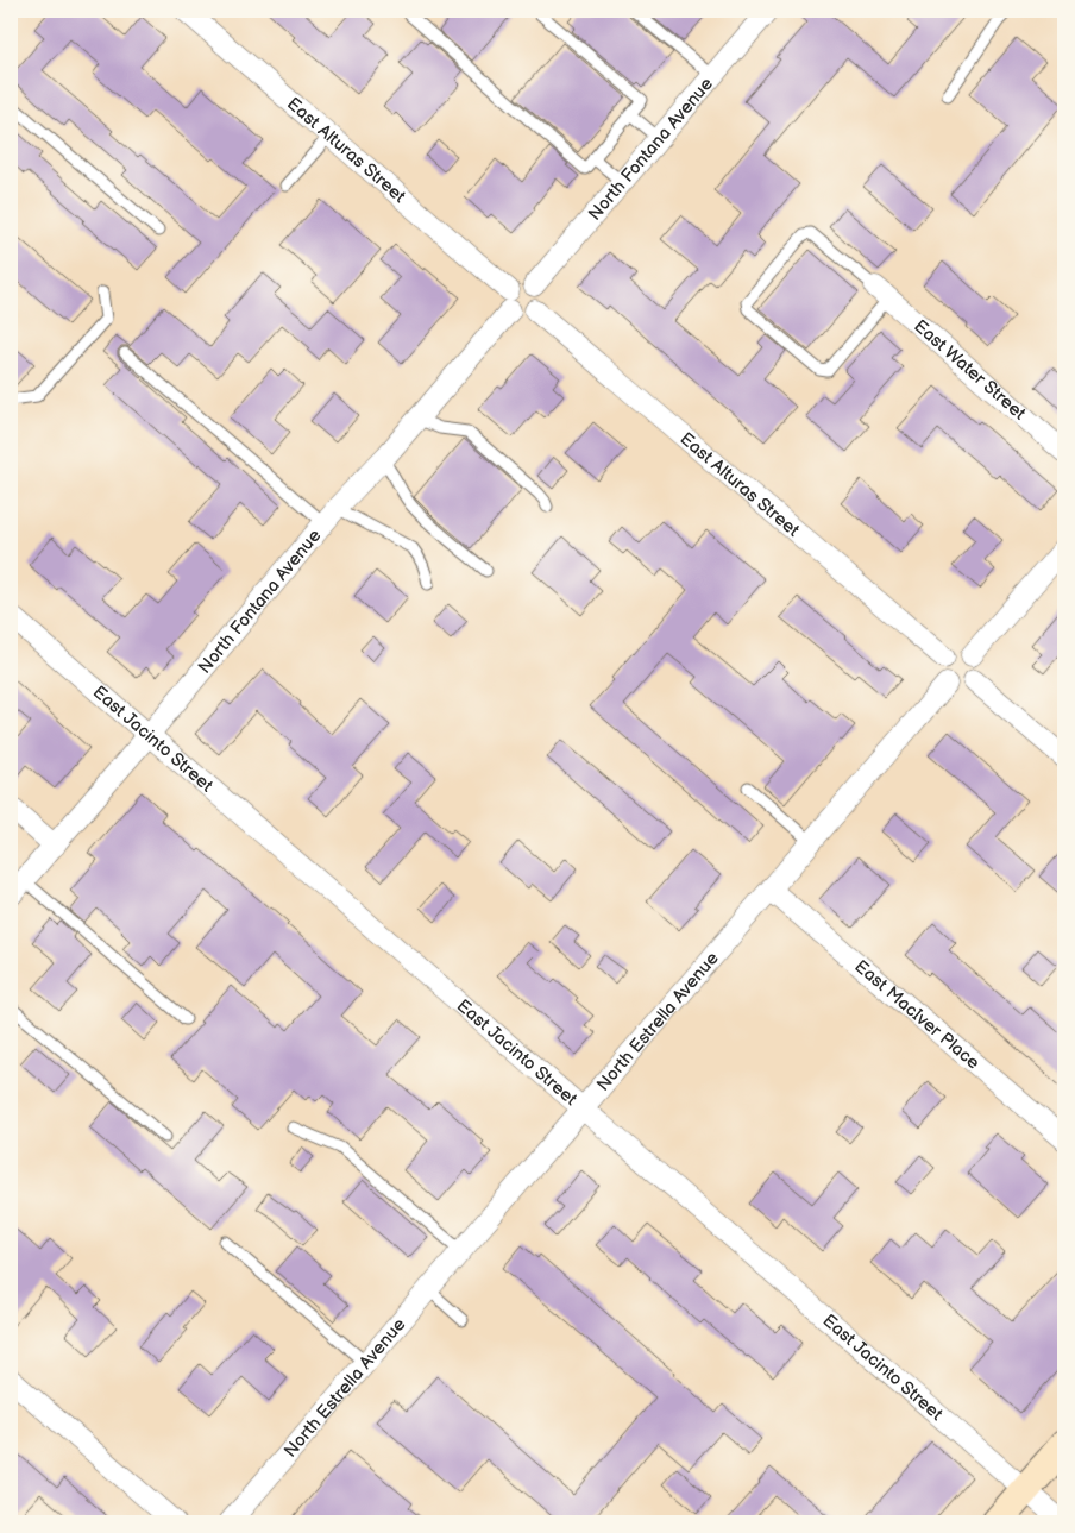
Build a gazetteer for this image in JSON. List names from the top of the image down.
{
  "streets": {
    "street": [
      "North Fontana Avenue",
      "East Alturas Street",
      "East Water Street",
      "East Jacinto Street",
      "East MacIver Place",
      "North Estrella Avenue"
    ]
  },
  "crossings": [
    ["North Fontana Avenue", "East Alturas Street"],
    ["North Fontana Avenue", "East Jacinto Street"],
    ["East Alturas Street", "North Estrella Avenue"],
    ["East Jacinto Street", "North Estrella Avenue"],
    ["East MacIver Place", "North Estrella Avenue"]
  ]
}
